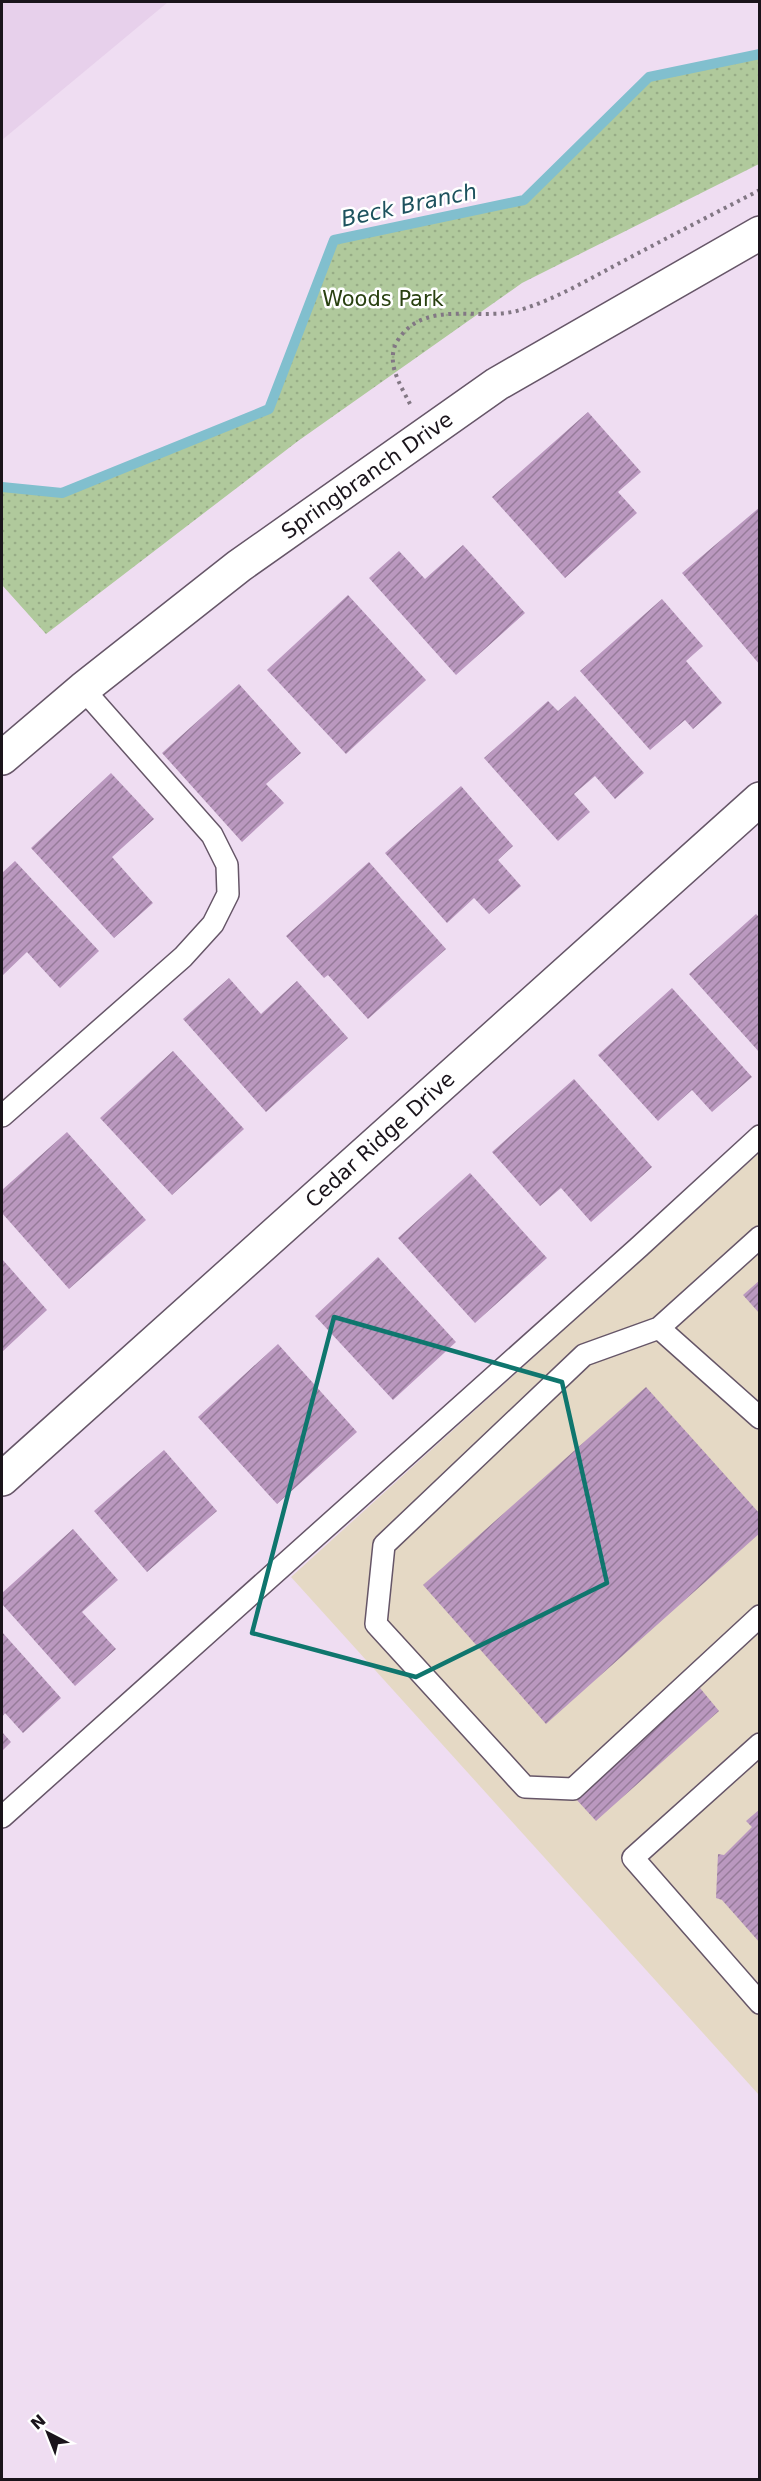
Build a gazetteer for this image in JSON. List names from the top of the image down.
{
  "streets": {
    "street": ["Springbranch Drive", "Cedar Ridge Drive"]
  },
  "water": ["Beck Branch"],
  "parks": ["Woods Park"],
  "north": "top left"
}
